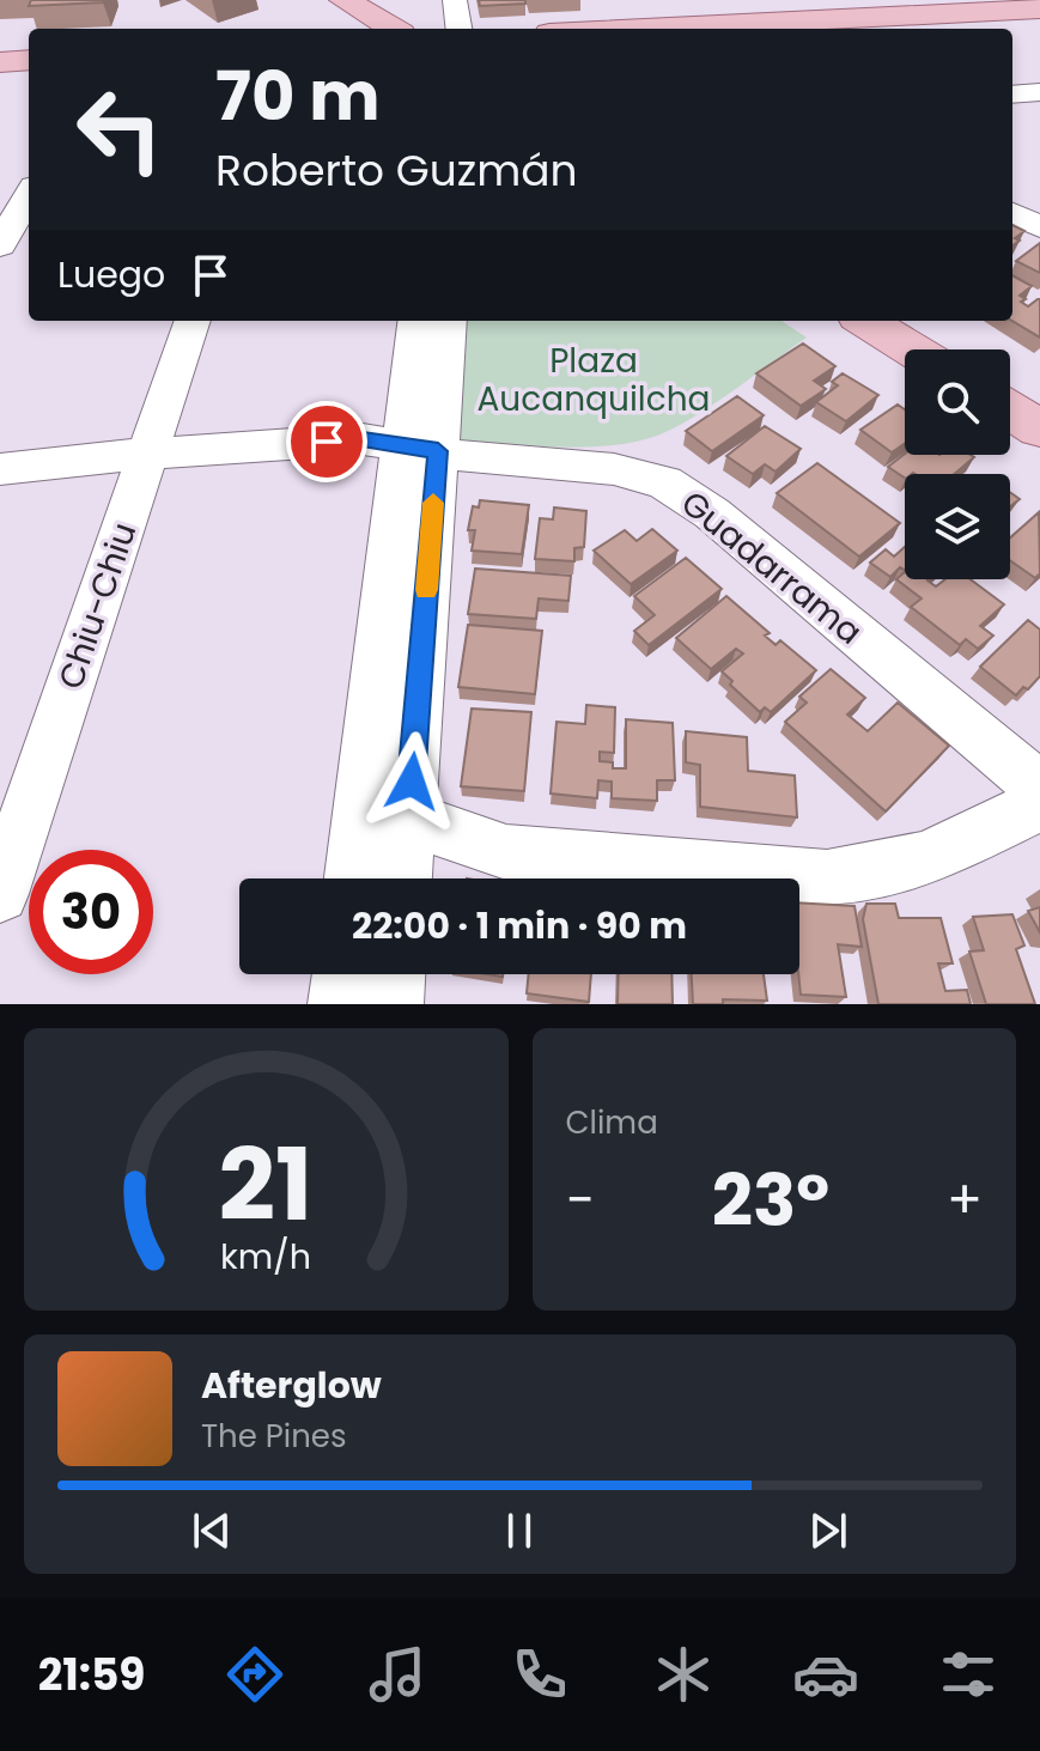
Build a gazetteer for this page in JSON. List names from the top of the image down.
{
  "streets": {
    "street": ["Guadarrama", "Chiu-Chiu"]
  },
  "crossings": [
    ["Guadarrama", "Chiu-Chiu"]
  ],
  "parks": ["Plaza Aucanquilcha"],
  "page": {
    "turn": ["70 m", "Roberto Guzmán"],
    "then": "Luego",
    "limit": "30",
    "trip": "22:00 · 1 min · 90 m",
    "tile": "Clima",
    "heat": ["−", "23°", "+"],
    "song": ["Afterglow", "The Pines"],
    "tabs": "21:59",
    "gauge": ["21", "km/h"]
  }
}
